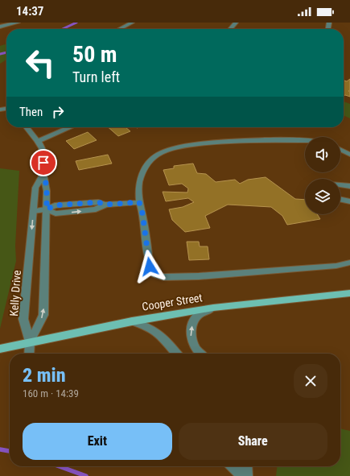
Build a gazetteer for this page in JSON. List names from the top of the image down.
{
  "streets": {
    "main road": ["Cooper Street"],
    "street": ["Kelly Drive"]
  },
  "crossings": [
    ["Kelly Drive", "Cooper Street"]
  ],
  "page": {
    "status": "14:37",
    "turn": ["50 m", "Turn left"],
    "then": "Then",
    "heading": ["2 min", "160 m · 14:39"],
    "buttons": ["Exit", "Share"]
  }
}
